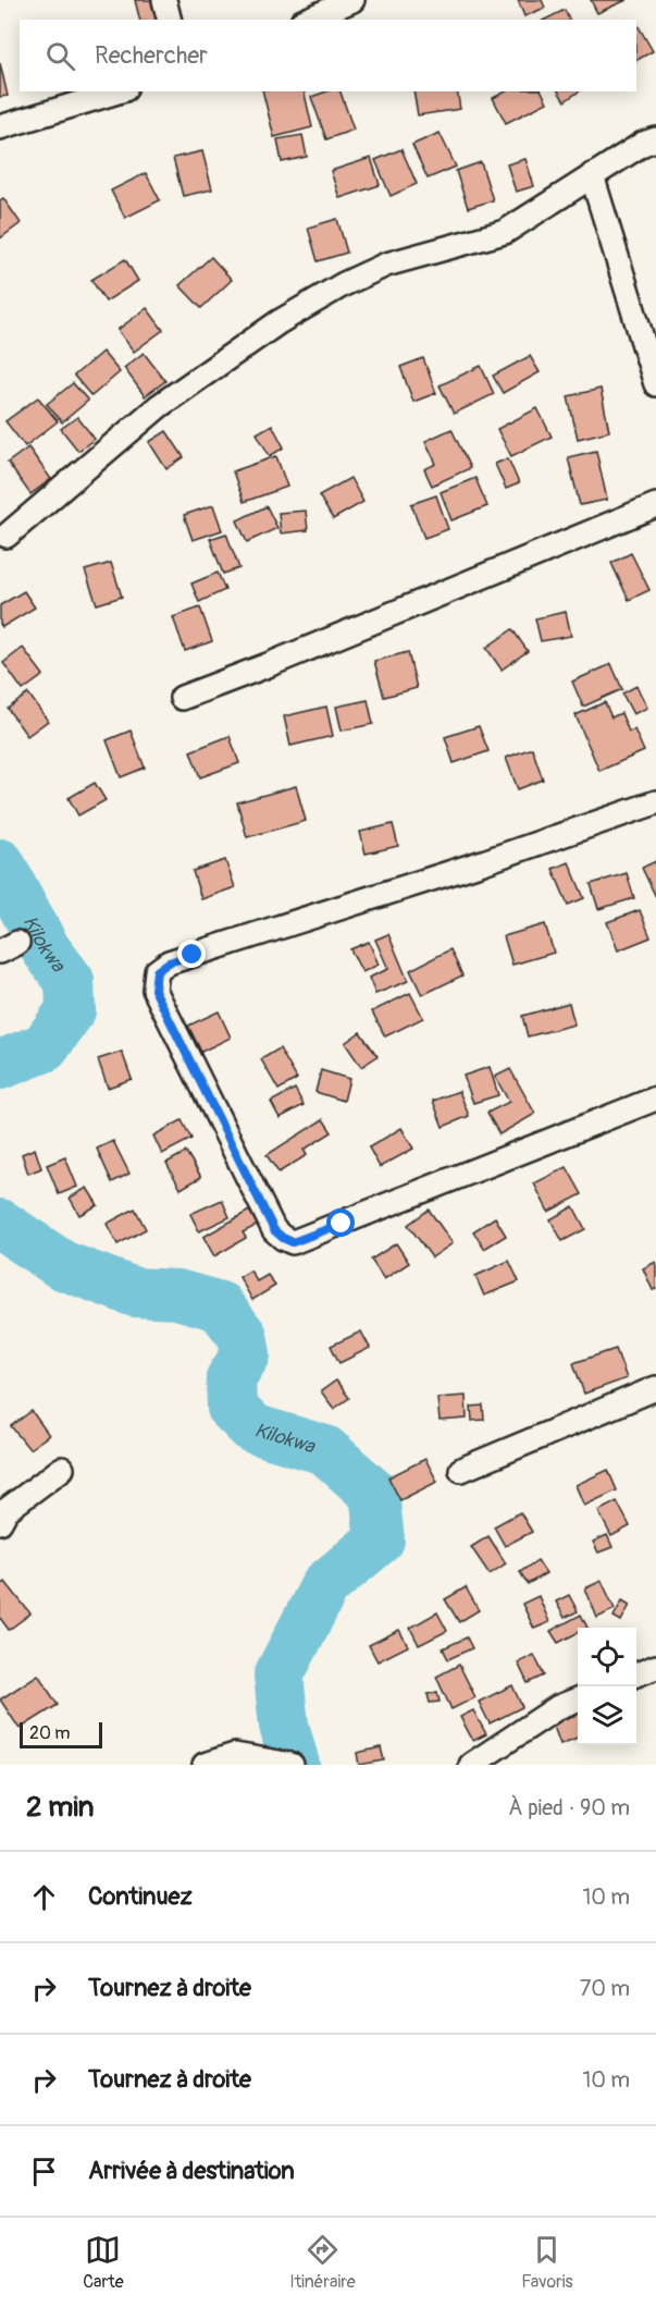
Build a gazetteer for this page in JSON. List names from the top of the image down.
{
  "water": ["Kilokwa"],
  "scale_bar": "20 m",
  "page": {
    "search": "Rechercher",
    "scale": "20 m",
    "heading": ["2 min", "À pied · 90 m"],
    "list": [
      ["Continuez", "10 m"],
      ["Tournez à droite", "70 m"],
      ["Tournez à droite", "10 m"],
      "Arrivée à destination"
    ],
    "nav": ["Carte", "Itinéraire", "Favoris"]
  }
}
